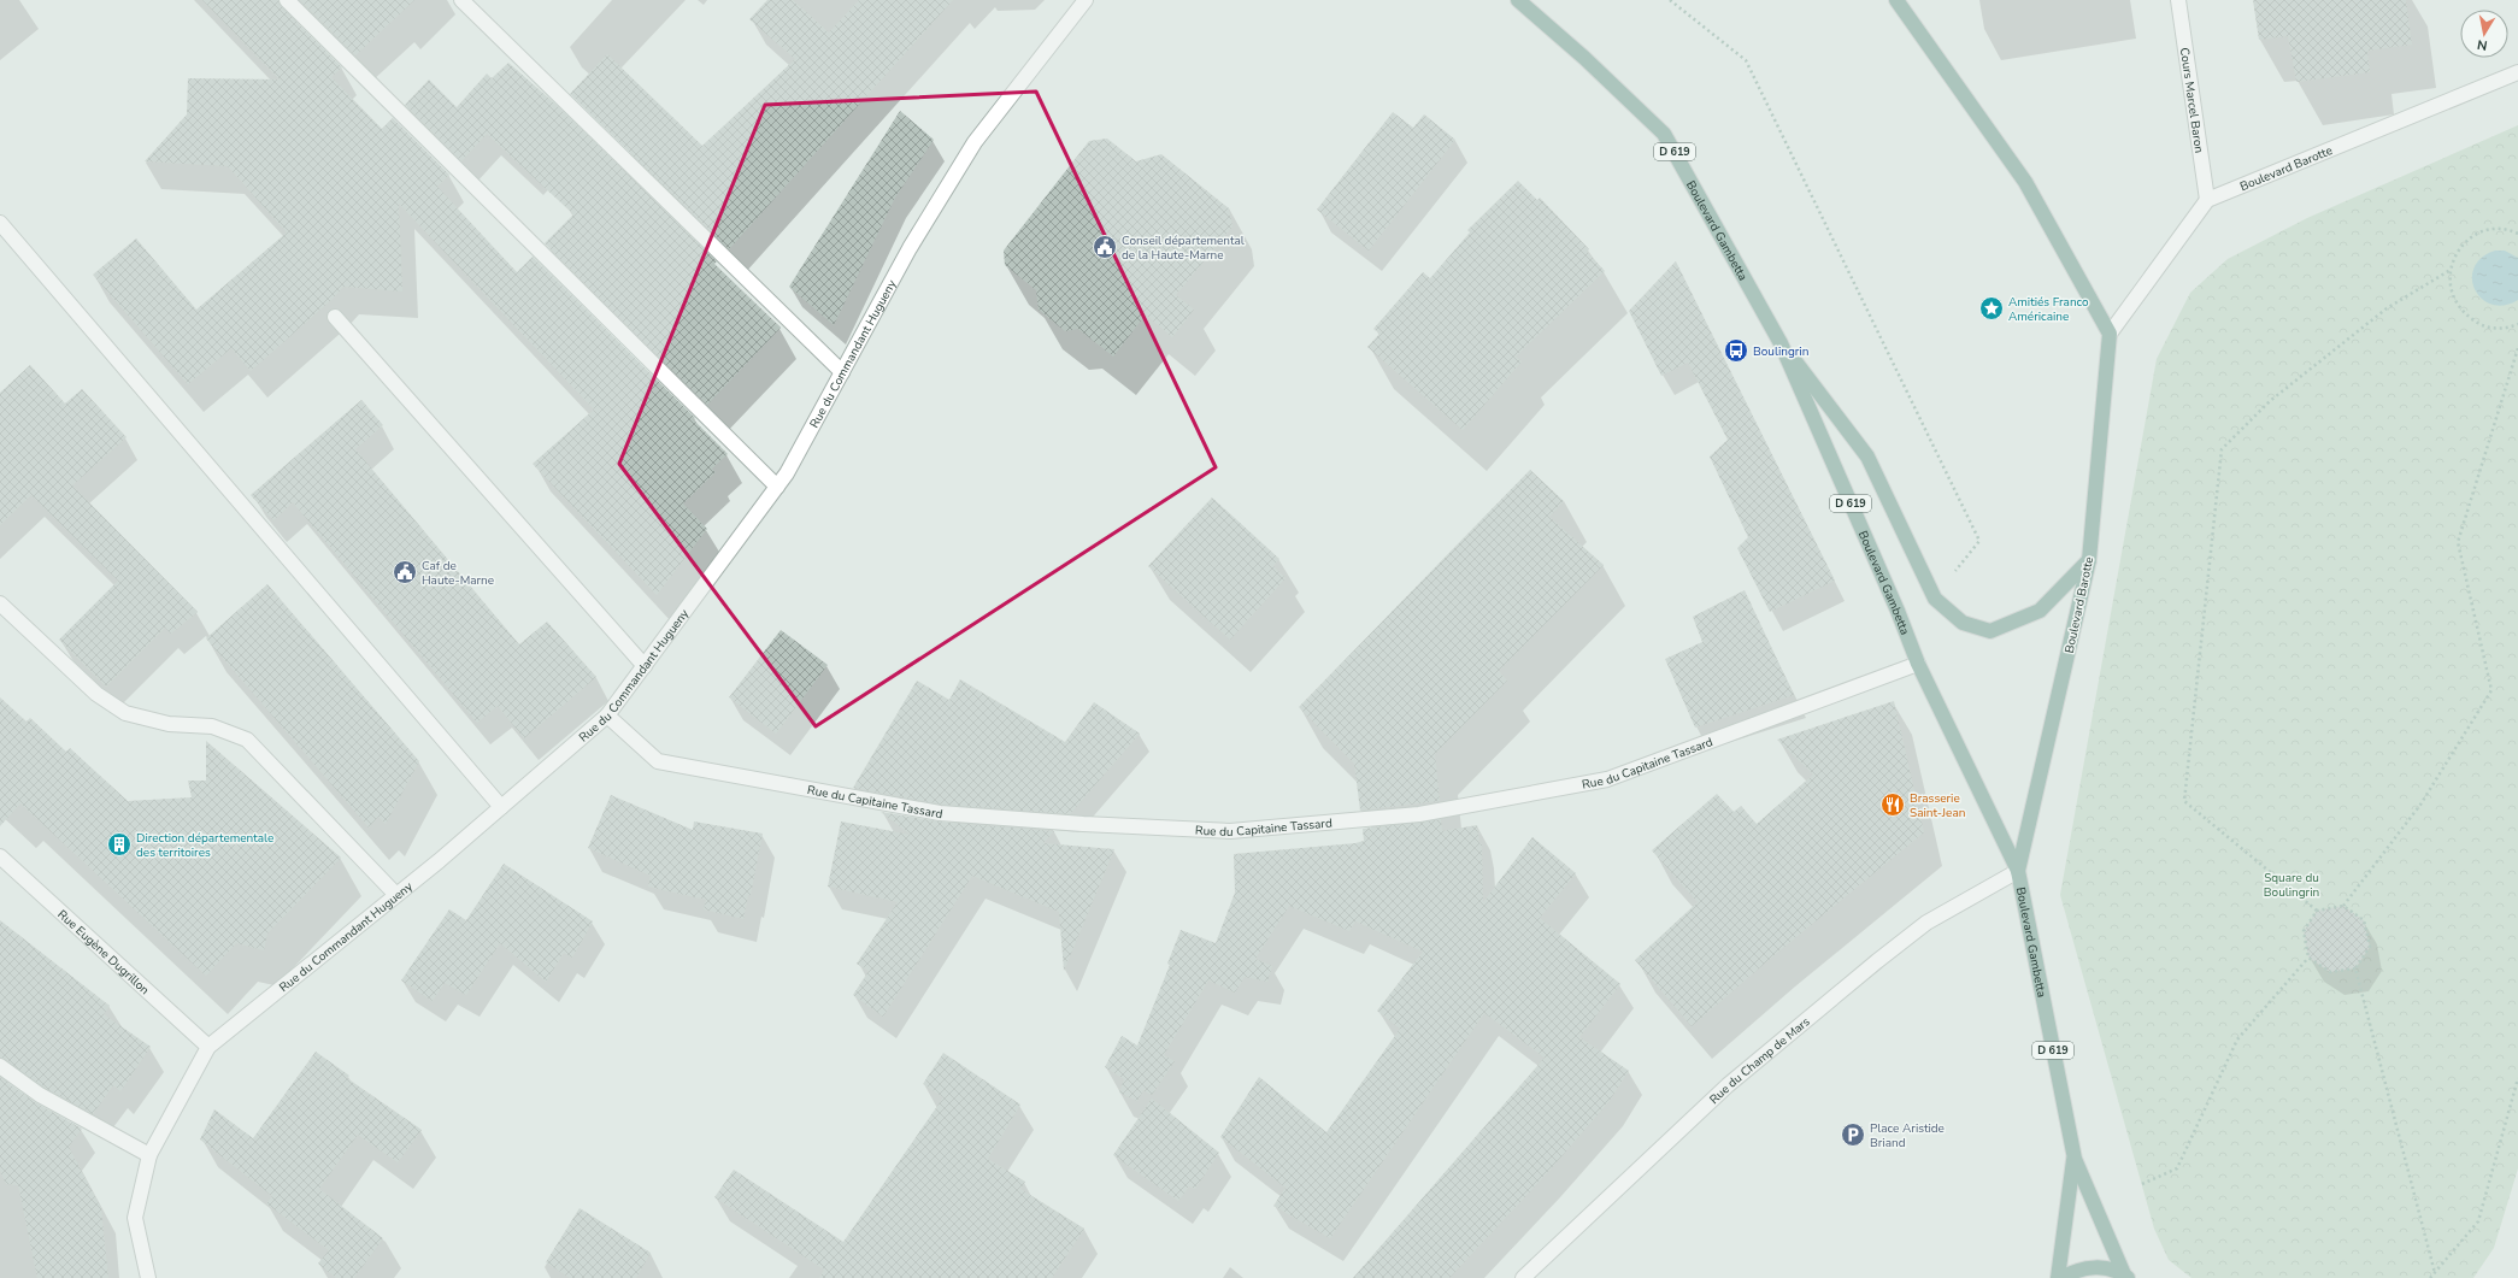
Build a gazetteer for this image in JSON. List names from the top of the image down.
{
  "streets": {
    "main road": ["D 619", "Boulevard Barotte", "Boulevard Gambetta"],
    "street": [
      "Cours Marcel Baron",
      "Rue du Commandant Hugueny",
      "Rue du Capitaine Tassard",
      "Rue Eugène Dugrillon",
      "Rue du Champ de Mars"
    ]
  },
  "crossings": [
    ["Cours Marcel Baron", "Boulevard Barotte"],
    ["Boulevard Barotte", "Boulevard Gambetta"],
    ["Boulevard Barotte", "Rue du Champ de Mars"],
    ["Boulevard Gambetta", "Rue du Capitaine Tassard"],
    ["Boulevard Gambetta", "Rue du Champ de Mars"],
    ["Rue du Commandant Hugueny", "Rue du Capitaine Tassard"],
    ["Rue du Commandant Hugueny", "Rue Eugène Dugrillon"]
  ],
  "parks": ["Square du Boulingrin"],
  "places": {
    "public building": ["Conseil départemental de la Haute-Marne", "Caf de Haute-Marne"],
    "place": ["Amitiés Franco Américaine"],
    "bus stop": ["Boulingrin"],
    "restaurant": ["Brasserie Saint-Jean"],
    "building": ["Direction départementale des territoires"],
    "parking": ["Place Aristide Briand"]
  },
  "north": "bottom"
}
